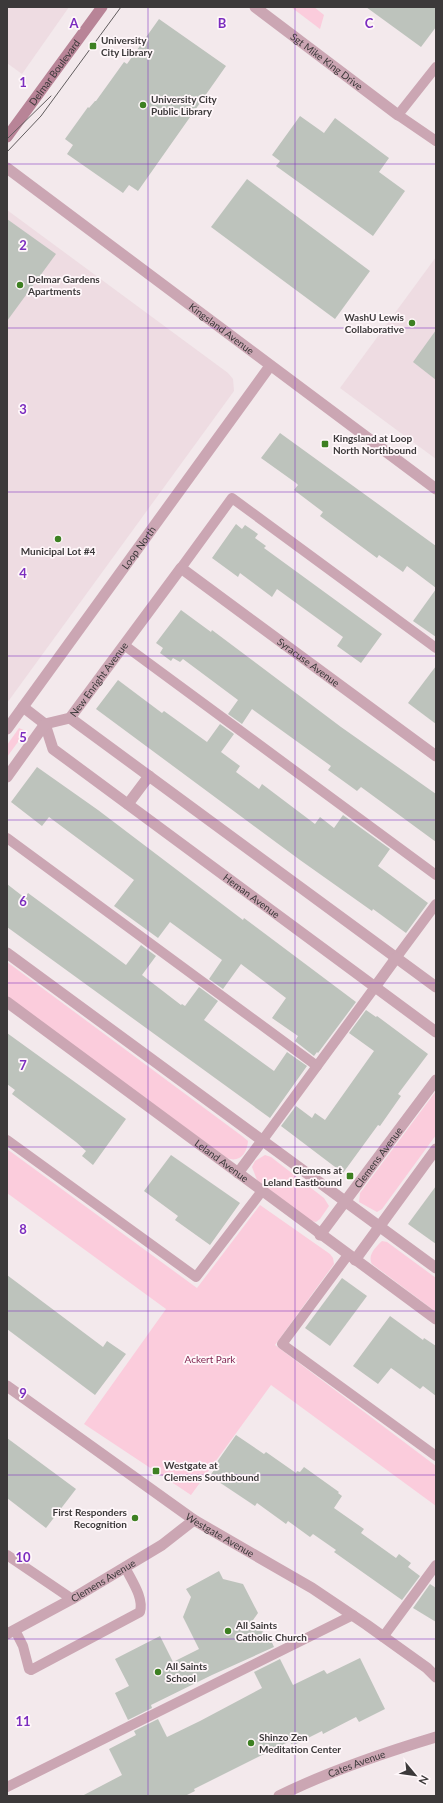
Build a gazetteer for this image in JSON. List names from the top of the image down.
{
  "streets": {
    "main road": ["Delmar Boulevard"],
    "street": [
      "Sgt Mike King Drive",
      "Kingsland Avenue",
      "Loop North",
      "Syracuse Avenue",
      "New Enright Avenue",
      "Heman Avenue",
      "Clemens Avenue",
      "Leland Avenue",
      "Westgate Avenue",
      "Cates Avenue"
    ]
  },
  "crossings": [
    ["Kingsland Avenue", "Loop North"],
    ["Syracuse Avenue", "New Enright Avenue"],
    ["New Enright Avenue", "Heman Avenue"],
    ["Clemens Avenue", "Leland Avenue"],
    ["Clemens Avenue", "Westgate Avenue"]
  ],
  "parks": ["Ackert Park"],
  "places": {
    "transit": [
      "University City Library",
      "Kingsland at Loop North Northbound",
      "Clemens at Leland Eastbound",
      "Westgate at Clemens Southbound"
    ],
    "other": [
      "University City Public Library",
      "Delmar Gardens Apartments",
      "WashU Lewis Collaborative",
      "Municipal Lot #4",
      "First Responders Recognition",
      "All Saints Catholic Church",
      "All Saints School",
      "Shinzo Zen Meditation Center"
    ]
  },
  "north": "bottom right",
  "grid": {
    "columns": ["A", "B", "C"],
    "rows": [
      "1",
      "2",
      "3",
      "4",
      "5",
      "6",
      "7",
      "8",
      "9",
      "10",
      "11"
    ]
  }
}
